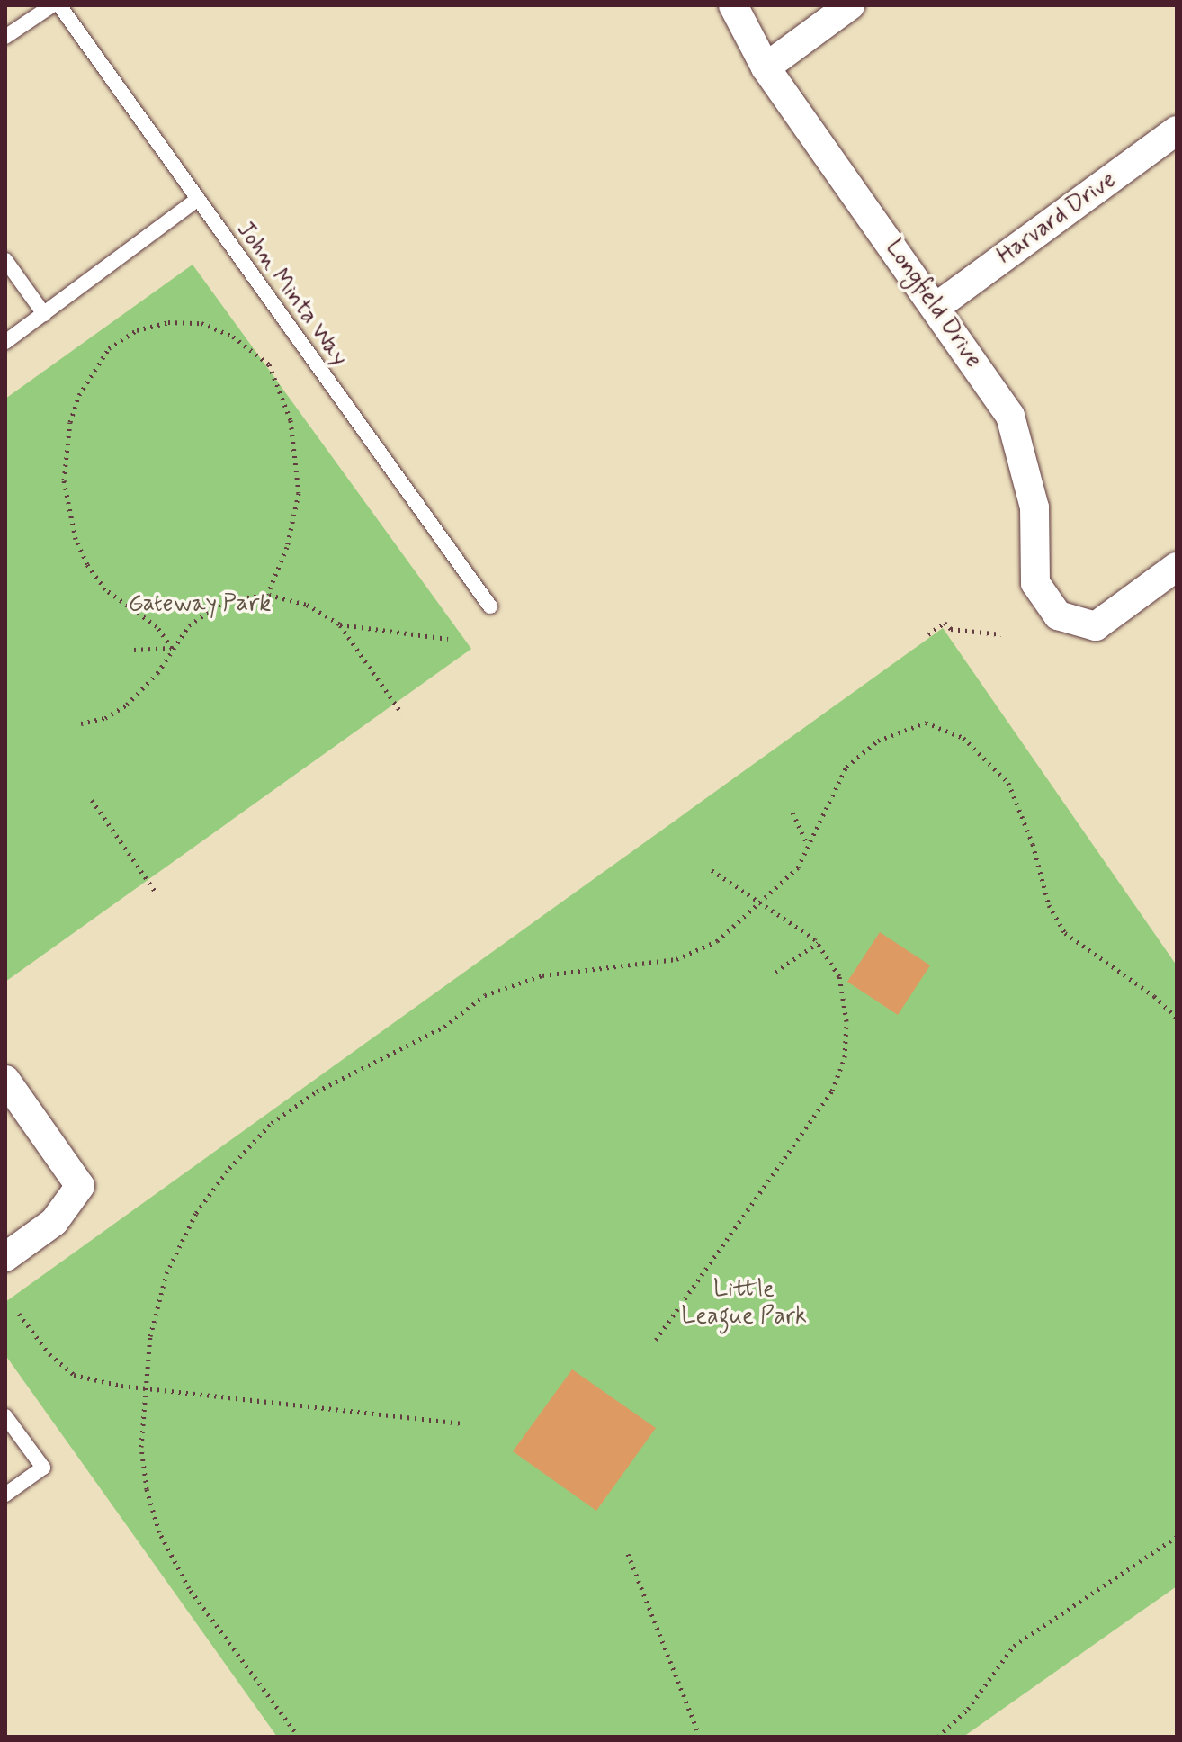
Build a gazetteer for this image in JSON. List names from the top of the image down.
{
  "streets": {
    "street": ["Harvard Drive", "Longfield Drive"],
    "lane": ["John Minta Way"]
  },
  "crossings": [
    ["Harvard Drive", "Longfield Drive"]
  ],
  "parks": ["Gateway Park", "Little League Park"]
}
